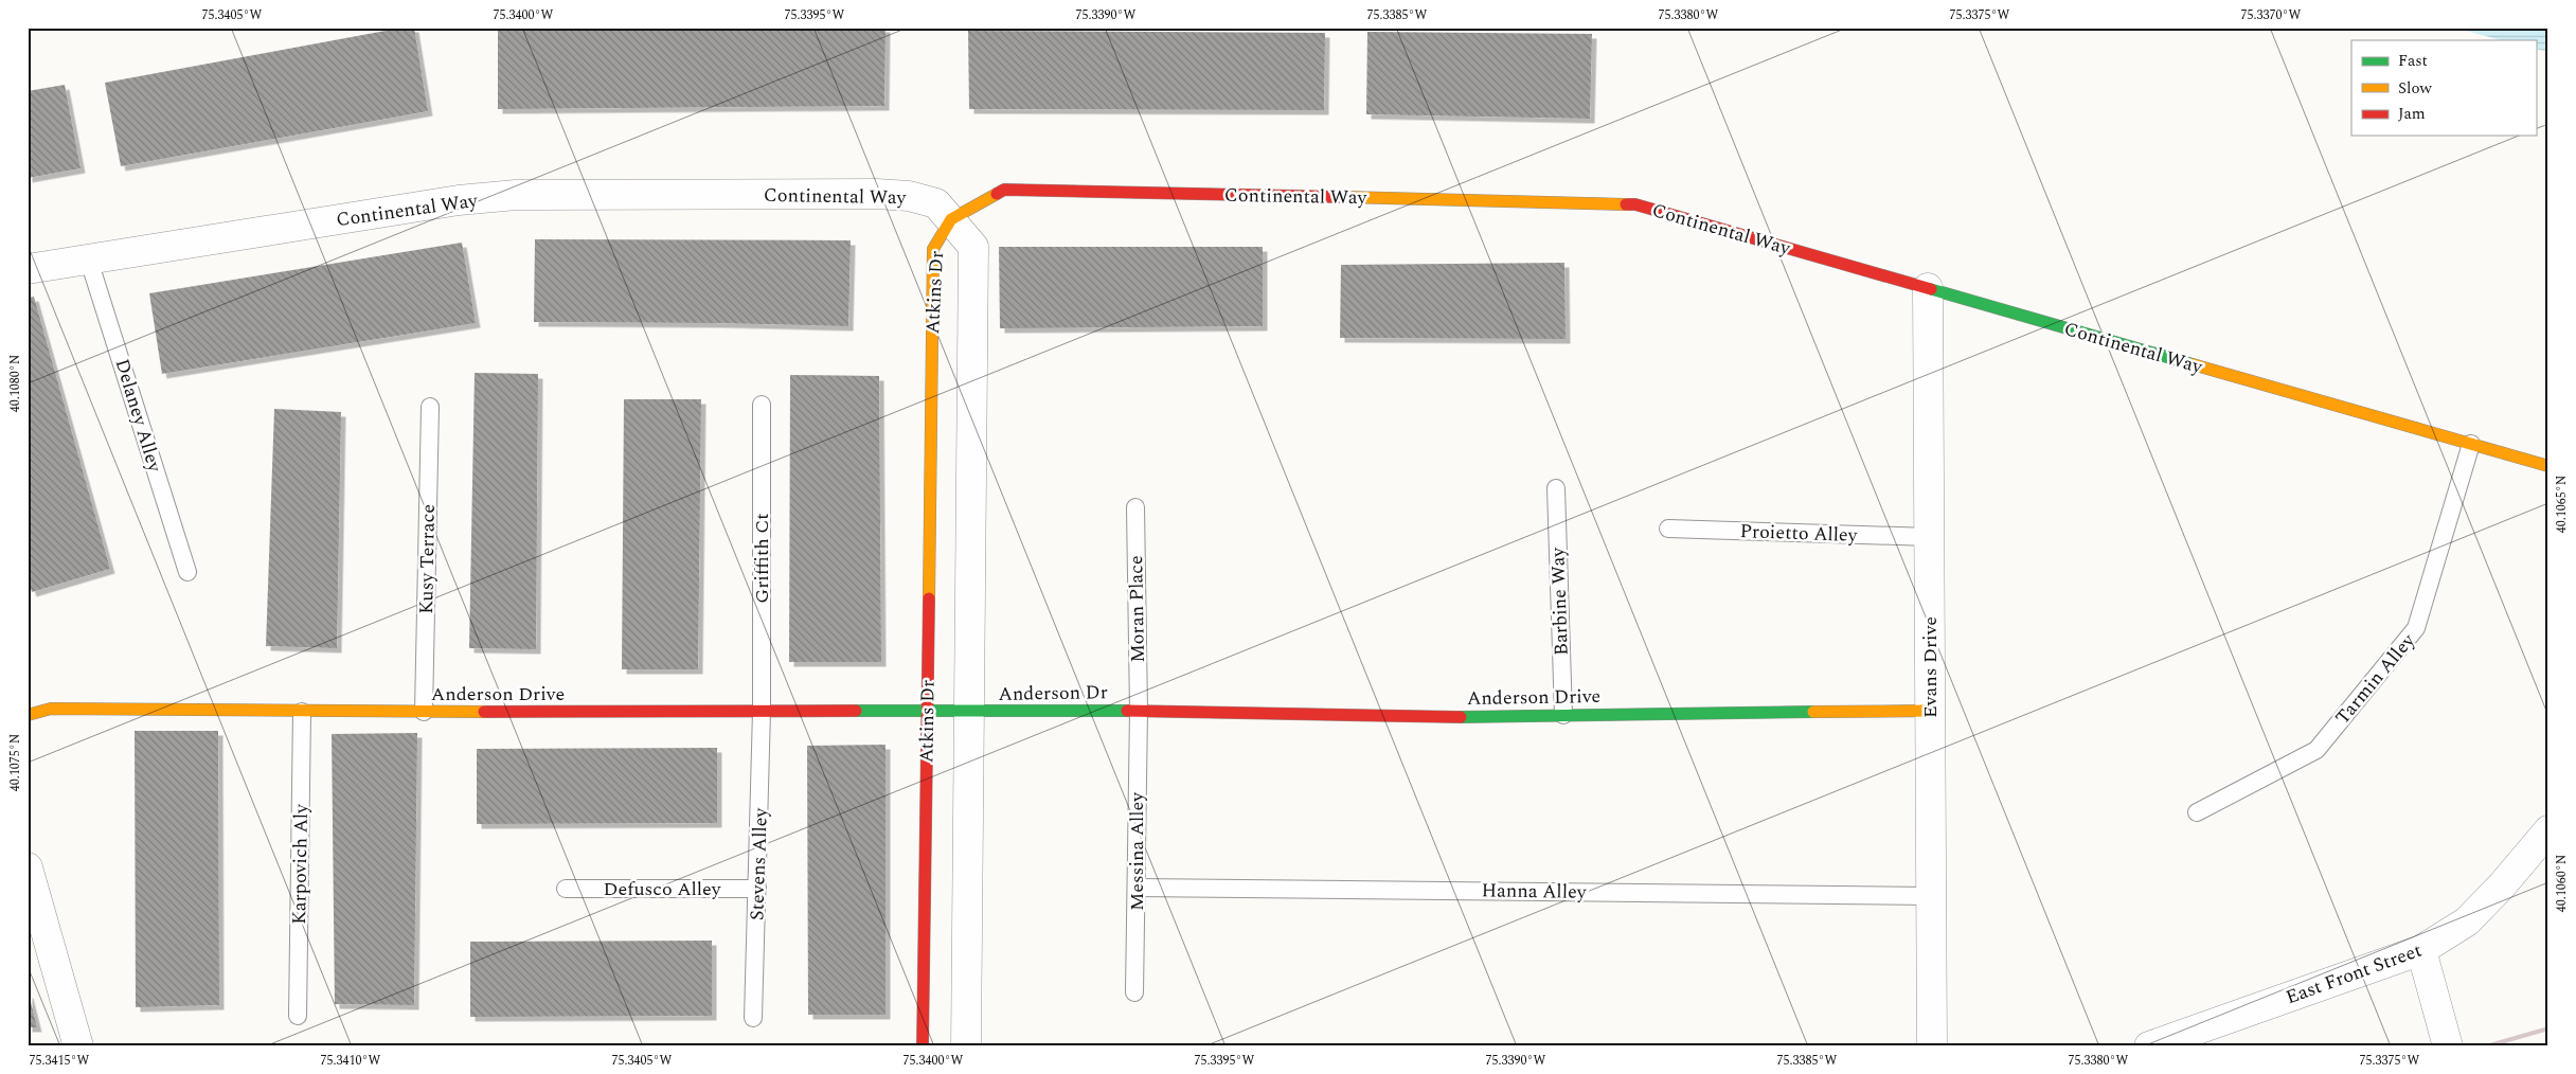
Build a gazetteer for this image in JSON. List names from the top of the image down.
{
  "streets": {
    "street": [
      "Continental Way",
      "Atkins Dr",
      "Evans Drive",
      "Anderson Dr",
      "Anderson Drive",
      "East Front Street"
    ],
    "lane": [
      "Delaney Alley",
      "Proietto Alley",
      "Griffith Ct",
      "Kusy Terrace",
      "Barbine Way",
      "Moran Place",
      "Tarmin Alley",
      "Messina Alley",
      "Karpovich Aly",
      "Stevens Alley",
      "Defusco Alley",
      "Hanna Alley"
    ]
  },
  "crossings": [
    ["Continental Way", "Atkins Dr"],
    ["Continental Way", "Delaney Alley"],
    ["Continental Way", "Evans Drive"],
    ["Continental Way", "Tarmin Alley"],
    ["Atkins Dr", "Anderson Dr"],
    ["Atkins Dr", "Anderson Drive"],
    ["Proietto Alley", "Evans Drive"],
    ["Griffith Ct", "Anderson Drive"],
    ["Griffith Ct", "Stevens Alley"],
    ["Kusy Terrace", "Anderson Drive"],
    ["Barbine Way", "Anderson Drive"],
    ["Moran Place", "Anderson Dr"],
    ["Moran Place", "Anderson Drive"],
    ["Moran Place", "Messina Alley"],
    ["Evans Drive", "Anderson Drive"],
    ["Evans Drive", "Hanna Alley"],
    ["Anderson Dr", "Anderson Drive"],
    ["Anderson Dr", "Messina Alley"],
    ["Anderson Drive", "Messina Alley"],
    ["Anderson Drive", "Karpovich Aly"],
    ["Anderson Drive", "Stevens Alley"],
    ["Messina Alley", "Hanna Alley"],
    ["Stevens Alley", "Defusco Alley"]
  ],
  "legend": ["Fast", "Slow", "Jam"],
  "coordinates": [
    "75.3405°W",
    "75.3400°W",
    "75.3395°W",
    "75.3390°W",
    "75.3385°W",
    "75.3380°W",
    "75.3375°W",
    "75.3370°W",
    "40.1080°N",
    "40.1065°N",
    "40.1075°N",
    "40.1060°N",
    "75.3415°W",
    "75.3410°W"
  ]
}
